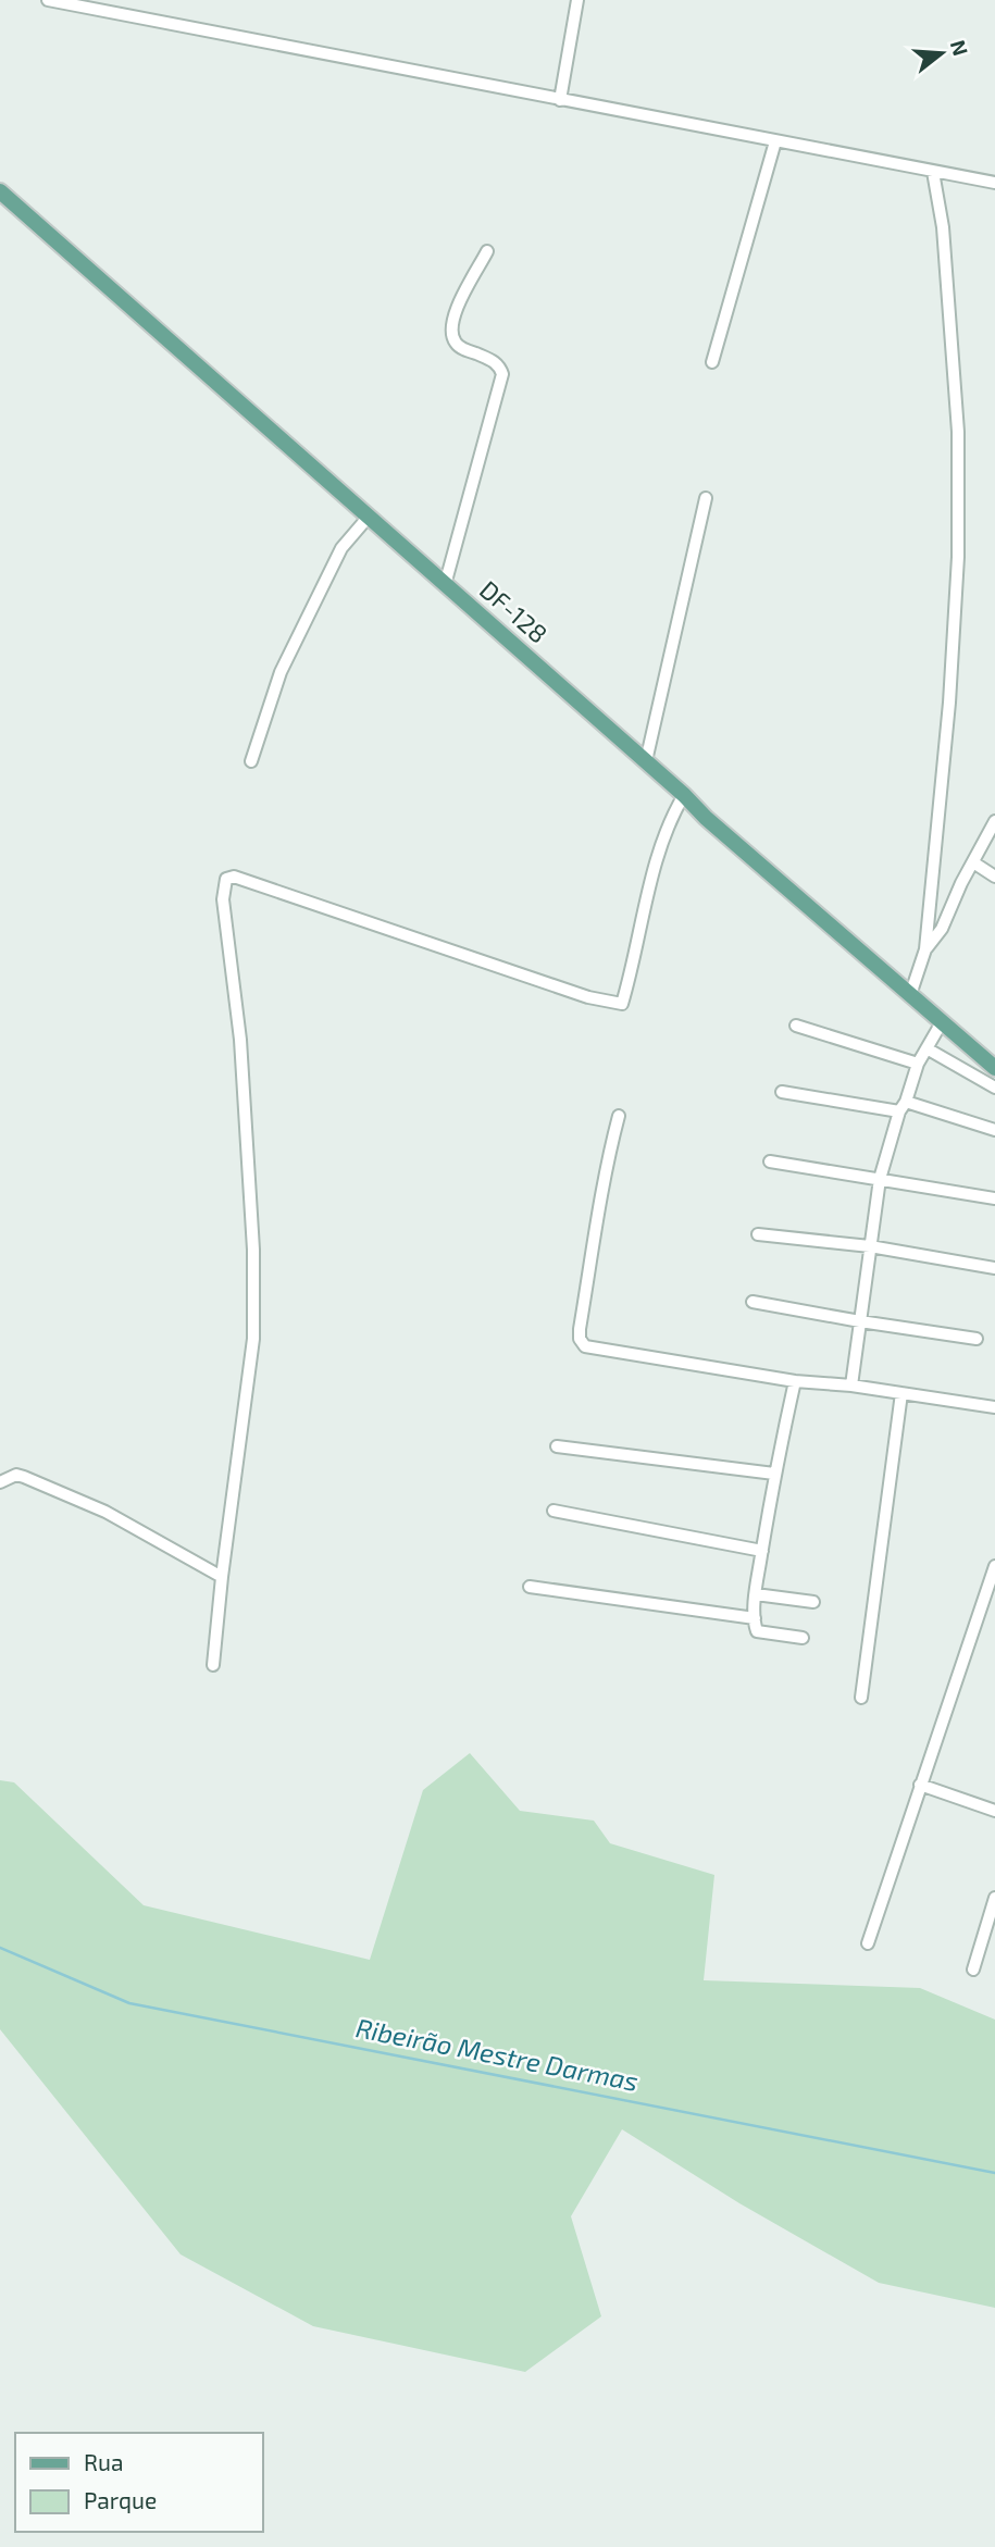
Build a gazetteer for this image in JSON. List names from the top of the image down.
{
  "streets": {
    "main road": ["DF-128"]
  },
  "water": ["Ribeirão Mestre Darmas"],
  "legend": ["Rua", "Parque"],
  "north": "right"
}
